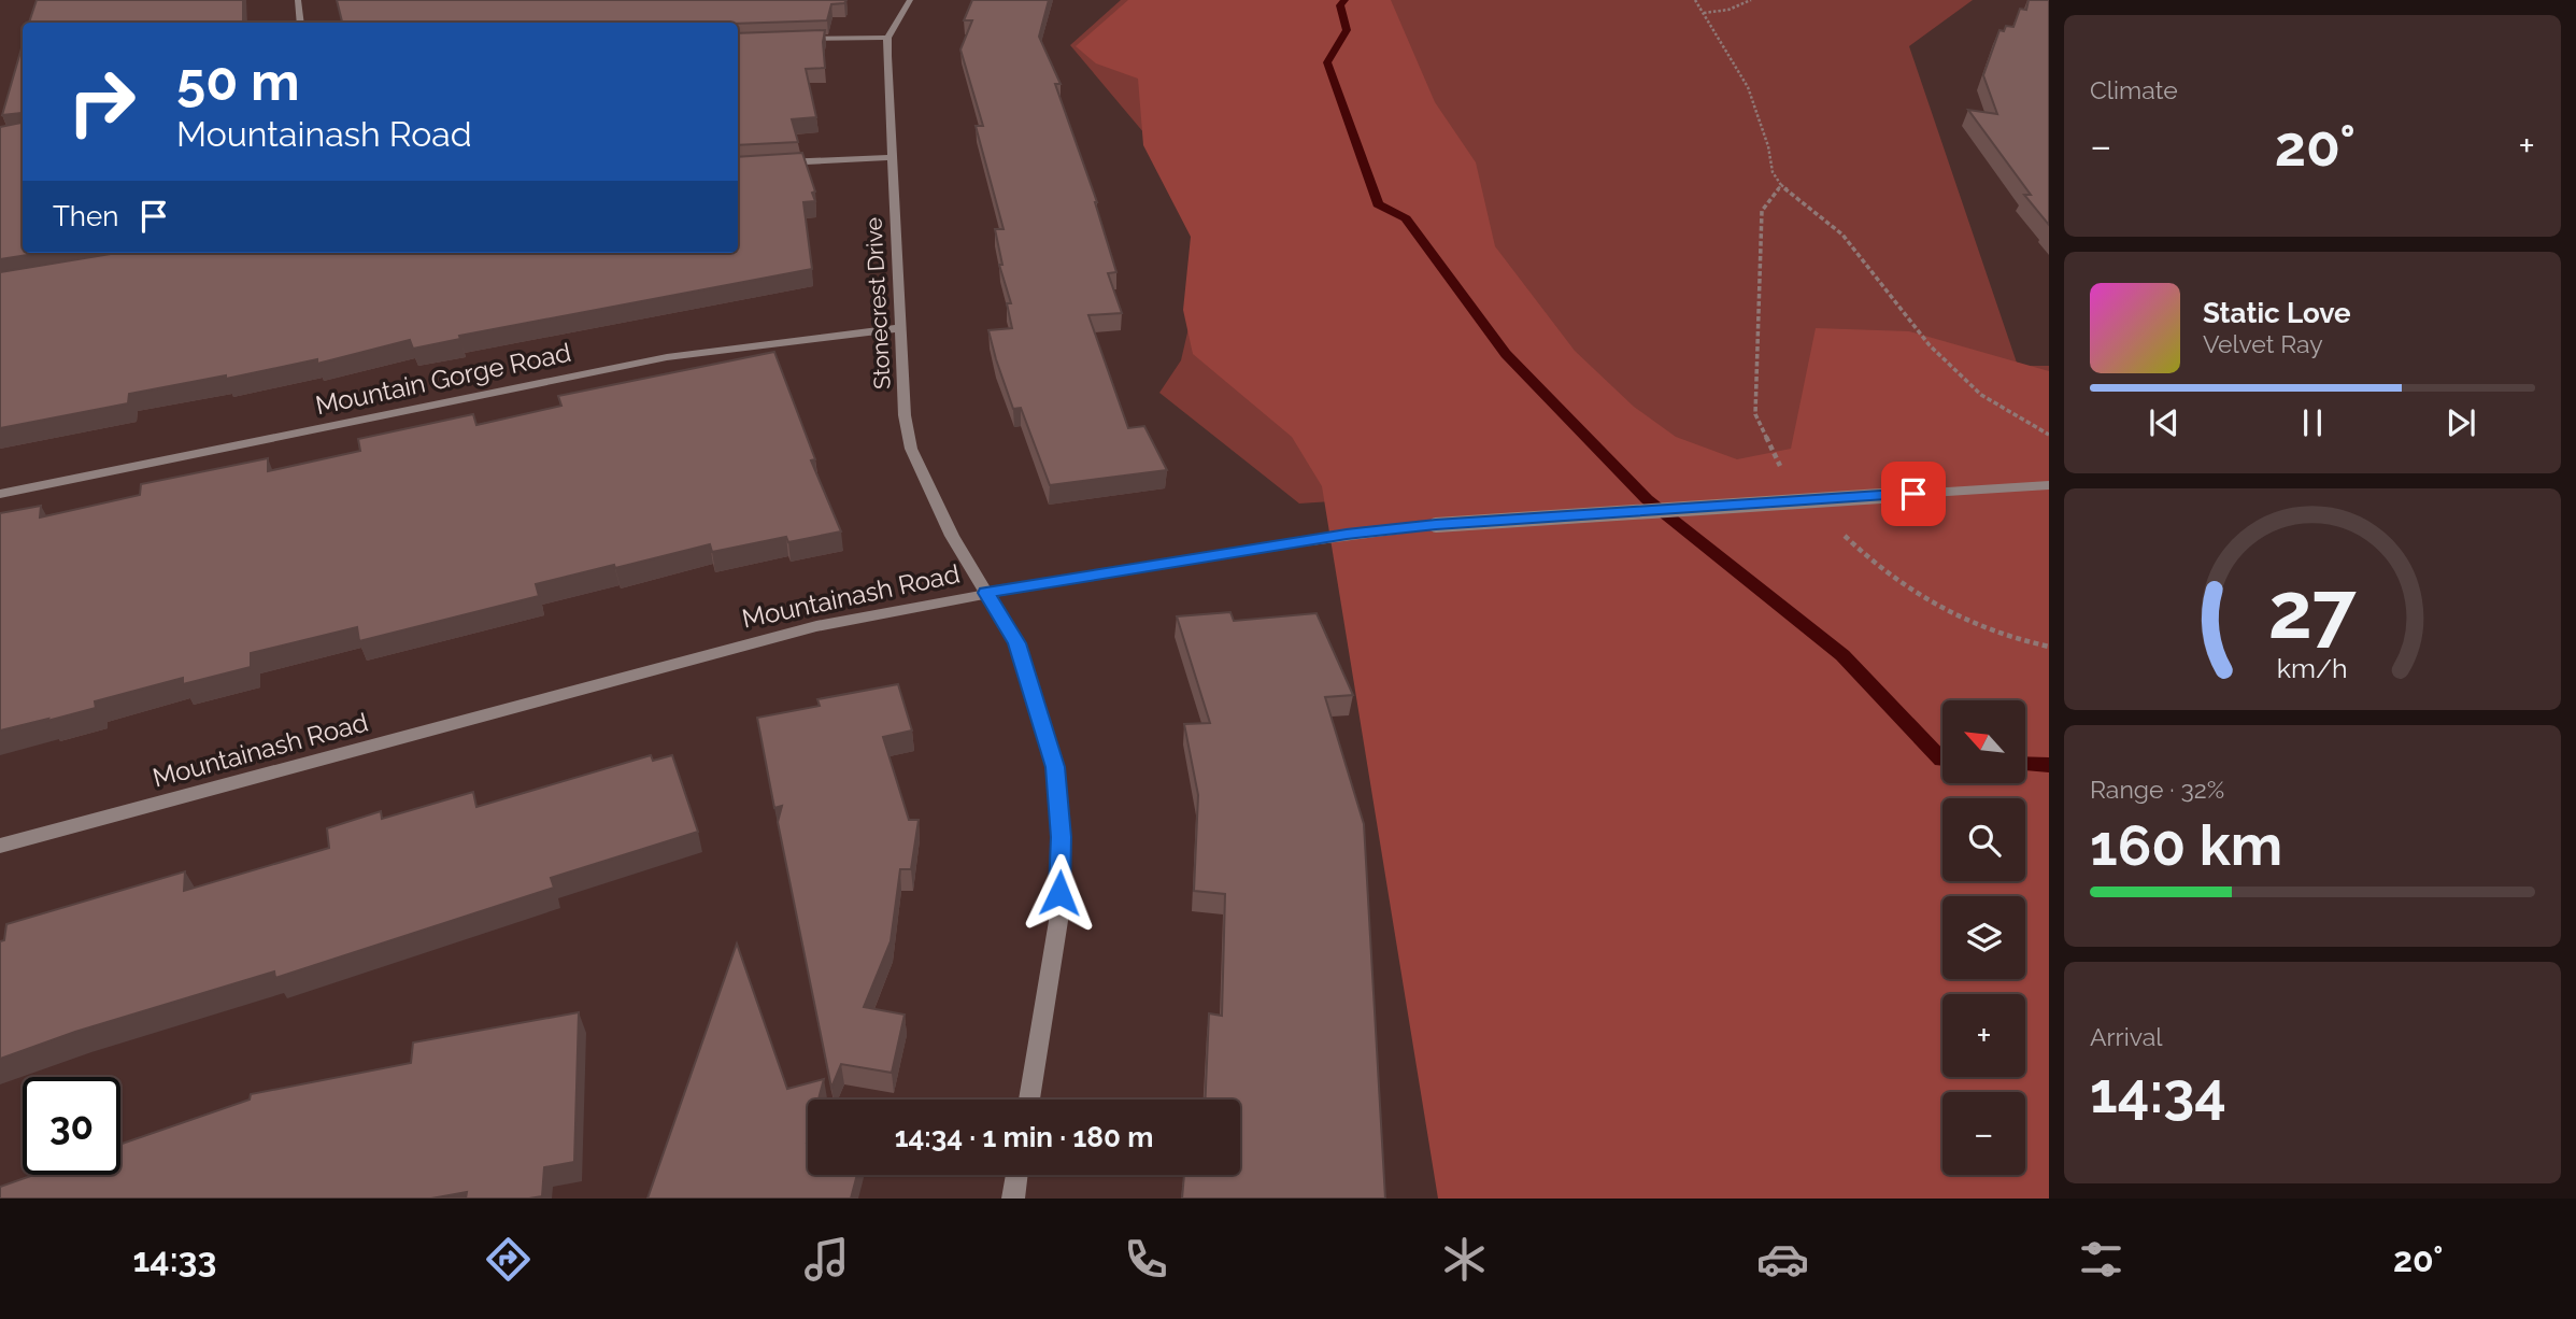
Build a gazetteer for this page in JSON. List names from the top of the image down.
{
  "streets": {
    "street": ["Stonecrest Drive", "Mountain Gorge Road", "Mountainash Road"]
  },
  "crossings": [
    ["Stonecrest Drive", "Mountain Gorge Road"],
    ["Stonecrest Drive", "Mountainash Road"]
  ],
  "north": "top left",
  "page": {
    "tile": [
      "Climate",
      ["Range · 32%", "160 km"],
      ["Arrival", "14:34"]
    ],
    "turn": ["50 m", "Mountainash Road"],
    "heat": ["−", "20°", "+"],
    "then": "Then",
    "song": ["Static Love", "Velvet Ray"],
    "map_buttons": ["+", "−"],
    "limit": "30",
    "trip": "14:34 · 1 min · 180 m",
    "tabs": ["14:33", "20°"],
    "gauge": ["27", "km/h"]
  }
}
